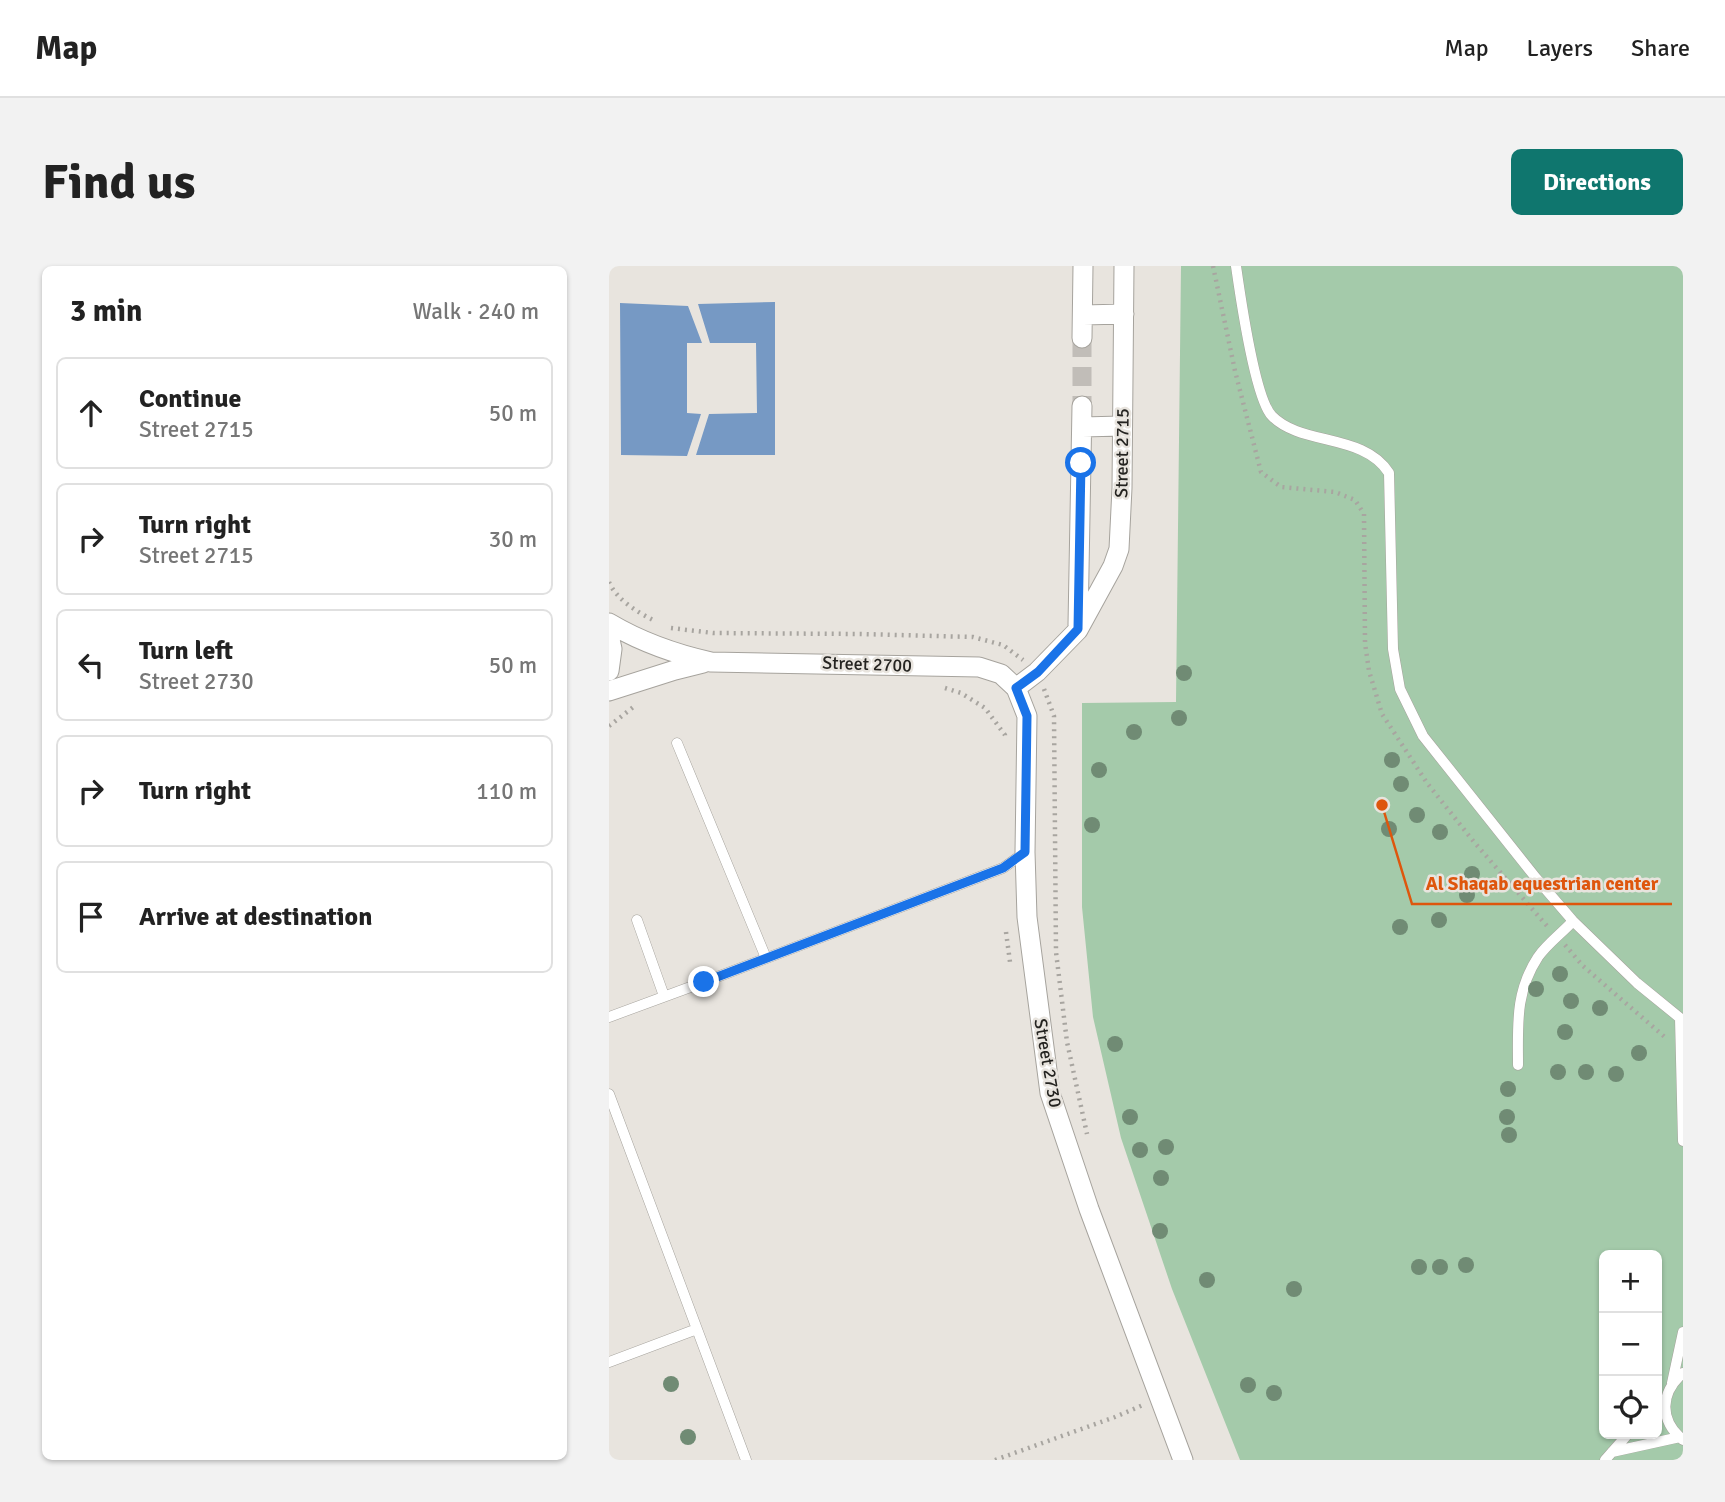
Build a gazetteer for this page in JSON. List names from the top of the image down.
{
  "streets": {
    "street": ["Street 2715", "Street 2700", "Street 2730"]
  },
  "crossings": [
    ["Street 2715", "Street 2700"],
    ["Street 2715", "Street 2730"],
    ["Street 2700", "Street 2730"]
  ],
  "places": ["Al Shaqab equestrian center"],
  "page": {
    "header": "Map",
    "nav": ["Map", "Layers", "Share"],
    "buttons": "Directions",
    "title": "Find us",
    "heading": ["3 min", "Walk · 240 m"],
    "list": [
      ["Continue", "Street 2715", "50 m"],
      ["Turn right", "Street 2715", "30 m"],
      ["Turn left", "Street 2730", "50 m"],
      ["Turn right", "110 m"],
      "Arrive at destination"
    ],
    "map_buttons": ["+", "−"]
  }
}
